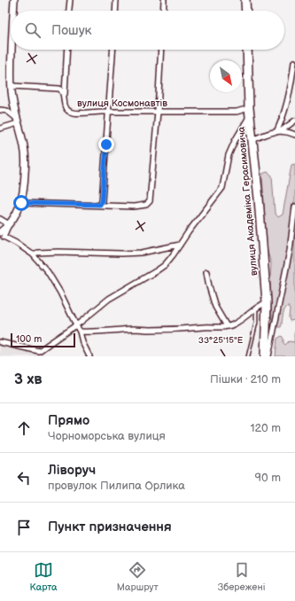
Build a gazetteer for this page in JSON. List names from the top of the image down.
{
  "streets": {
    "highway": ["вулиця Академіка Герасимовича"],
    "street": ["вулиця Космонавтів"]
  },
  "crossings": [
    ["вулиця Космонавтів", "вулиця Академіка Герасимовича"]
  ],
  "scale_bar": "100 m",
  "north": "bottom right",
  "page": {
    "search": "Пошук",
    "scale": "100 m",
    "heading": ["3 хв", "Пішки · 210 m"],
    "list": [
      ["Прямо", "Чорноморська вулиця", "120 m"],
      ["Ліворуч", "провулок Пилипа Орлика", "90 m"],
      "Пункт призначення"
    ],
    "nav": ["Карта", "Маршрут", "Збережені"]
  },
  "coordinates": ["33°25'15\"E"]
}
